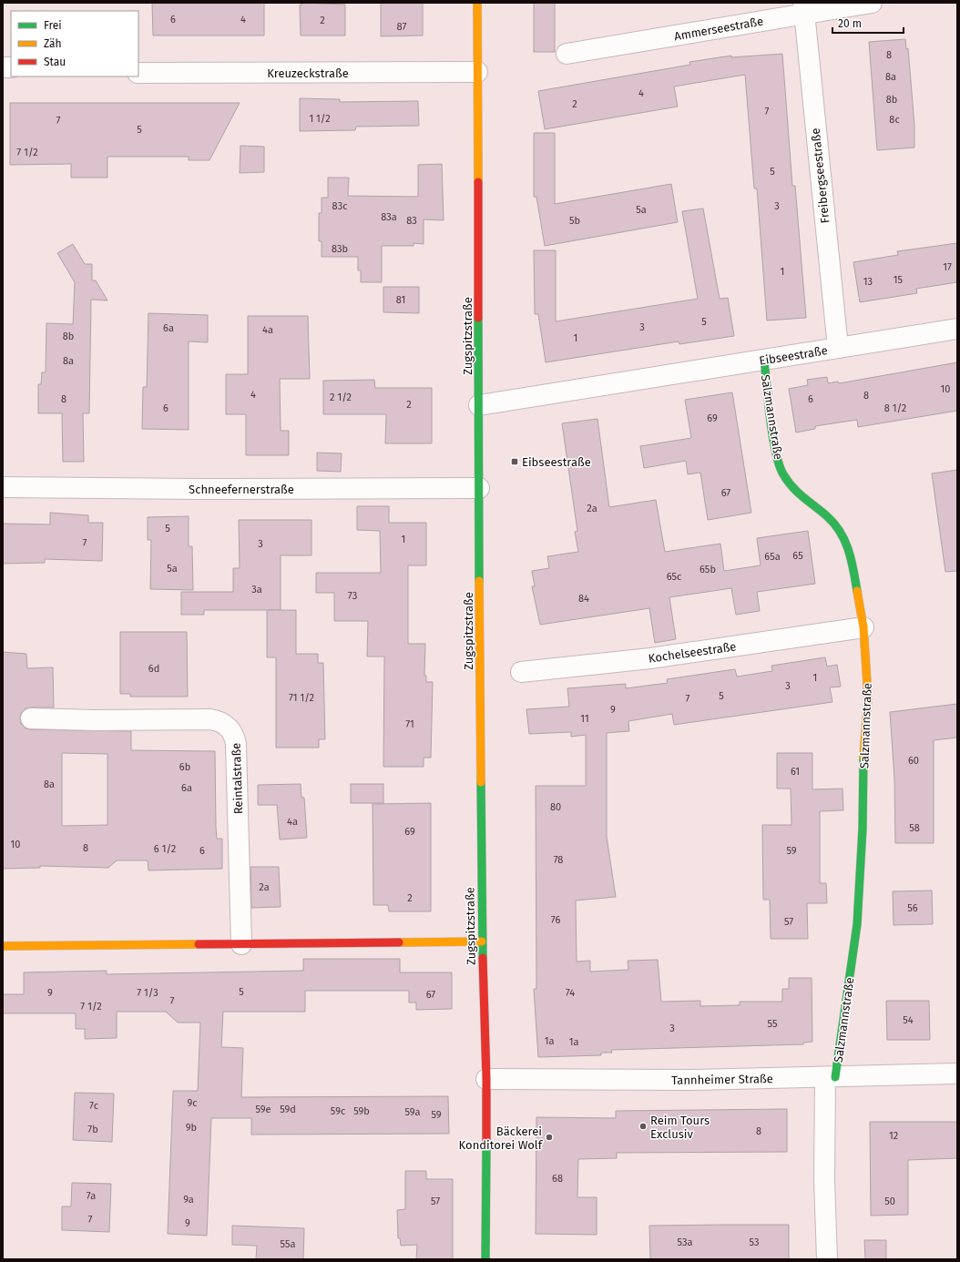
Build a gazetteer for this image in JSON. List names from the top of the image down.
{
  "streets": {
    "street": [
      "Ammerseestraße",
      "Kreuzeckstraße",
      "Freibergseestraße",
      "Zugspitzstraße",
      "Eibseestraße",
      "Salzmannstraße",
      "Schneefernerstraße",
      "Kochelseestraße",
      "Reintalstraße",
      "Tannheimer Straße"
    ]
  },
  "crossings": [
    ["Ammerseestraße", "Freibergseestraße"],
    ["Kreuzeckstraße", "Zugspitzstraße"],
    ["Freibergseestraße", "Eibseestraße"],
    ["Zugspitzstraße", "Eibseestraße"],
    ["Zugspitzstraße", "Schneefernerstraße"],
    ["Zugspitzstraße", "Tannheimer Straße"],
    ["Eibseestraße", "Salzmannstraße"],
    ["Salzmannstraße", "Kochelseestraße"],
    ["Salzmannstraße", "Tannheimer Straße"]
  ],
  "places": {
    "transit": ["Eibseestraße"],
    "other": ["Reim Tours Exclusiv", "Bäckerei Konditorei Wolf"]
  },
  "house_numbers": [
    "6",
    "4",
    "2",
    "87",
    "8",
    "8a",
    "4",
    "8b",
    "2",
    "7",
    "1 1/2",
    "8c",
    "7",
    "5",
    "7 1/2",
    "5",
    "83c",
    "3",
    "5a",
    "83a",
    "83",
    "5b",
    "83b",
    "17",
    "1",
    "15",
    "13",
    "81",
    "5",
    "3",
    "6a",
    "4a",
    "8b",
    "1",
    "8a",
    "10",
    "4",
    "8",
    "2 1/2",
    "8",
    "6",
    "2",
    "6",
    "8 1/2",
    "69",
    "67",
    "2a",
    "5",
    "1",
    "7",
    "3",
    "65",
    "65a",
    "5a",
    "65b",
    "65c",
    "3a",
    "73",
    "84",
    "6d",
    "1",
    "3",
    "5",
    "71 1/2",
    "7",
    "9",
    "11",
    "71",
    "60",
    "6b",
    "61",
    "8a",
    "6a",
    "80",
    "4a",
    "58",
    "69",
    "10",
    "8",
    "6 1/2",
    "6",
    "59",
    "78",
    "2a",
    "2",
    "56",
    "76",
    "57",
    "5",
    "9",
    "7 1/3",
    "74",
    "67",
    "7",
    "7 1/2",
    "54",
    "55",
    "3",
    "1a",
    "1a",
    "9c",
    "7c",
    "59e",
    "59d",
    "59c",
    "59b",
    "59a",
    "59",
    "9b",
    "7b",
    "8",
    "12",
    "68",
    "7a",
    "9a",
    "57",
    "50",
    "7",
    "9",
    "53a",
    "53",
    "55a"
  ],
  "legend": ["Frei", "Zäh", "Stau"],
  "scale_bar": "20 m"
}
